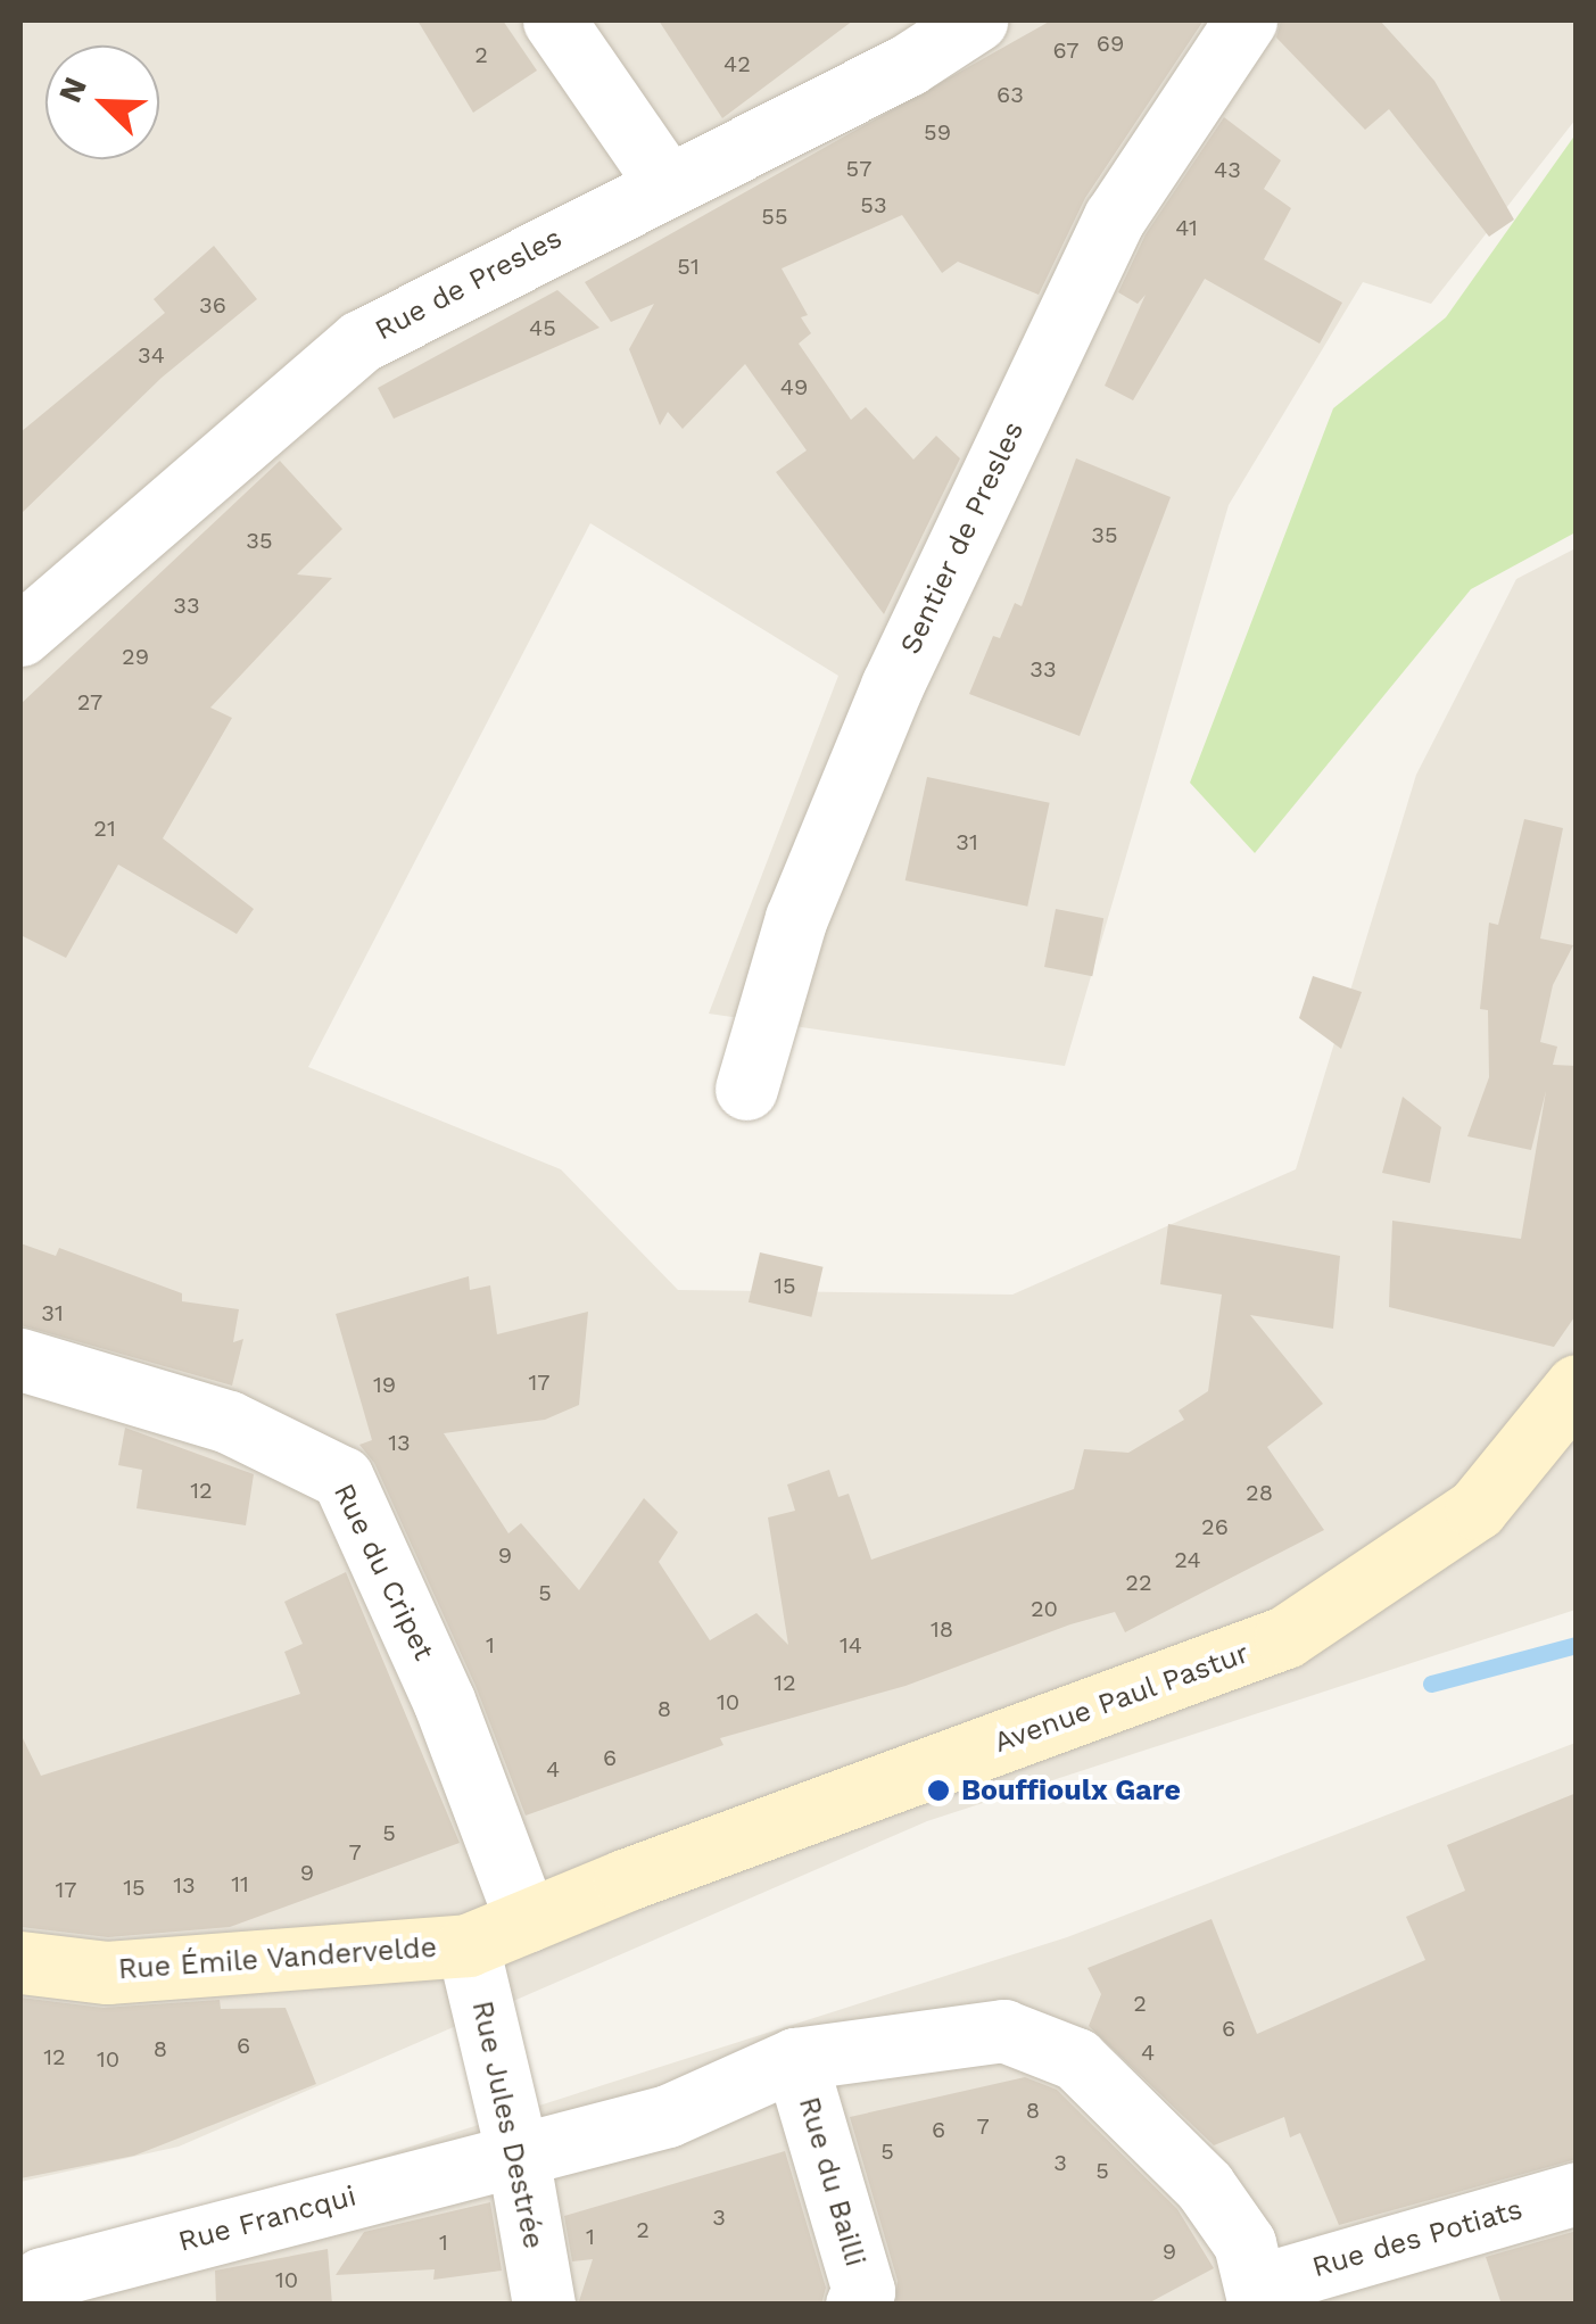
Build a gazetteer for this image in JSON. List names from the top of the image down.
{
  "streets": {
    "main road": ["Avenue Paul Pastur", "Rue Émile Vandervelde"],
    "street": [
      "Rue de Presles",
      "Sentier de Presles",
      "Rue du Cripet",
      "Rue Jules Destrée",
      "Rue du Bailli",
      "Rue Francqui",
      "Rue des Potiats"
    ]
  },
  "crossings": [
    ["Rue du Cripet", "Avenue Paul Pastur"],
    ["Avenue Paul Pastur", "Rue Émile Vandervelde"],
    ["Avenue Paul Pastur", "Rue Jules Destrée"],
    ["Rue Émile Vandervelde", "Rue Jules Destrée"],
    ["Rue Jules Destrée", "Rue Francqui"],
    ["Rue du Bailli", "Rue Francqui"],
    ["Rue Francqui", "Rue des Potiats"]
  ],
  "places": ["Bouffioulx Gare"],
  "house_numbers": [
    "69",
    "67",
    "2",
    "42",
    "63",
    "59",
    "57",
    "43",
    "53",
    "55",
    "41",
    "51",
    "36",
    "45",
    "34",
    "49",
    "35",
    "35",
    "33",
    "29",
    "33",
    "27",
    "21",
    "31",
    "15",
    "31",
    "17",
    "19",
    "13",
    "12",
    "28",
    "26",
    "9",
    "24",
    "22",
    "5",
    "20",
    "18",
    "1",
    "14",
    "12",
    "10",
    "8",
    "6",
    "4",
    "5",
    "7",
    "9",
    "11",
    "13",
    "15",
    "17",
    "2",
    "6",
    "6",
    "8",
    "4",
    "12",
    "10",
    "8",
    "7",
    "6",
    "5",
    "3",
    "5",
    "3",
    "2",
    "1",
    "1",
    "9",
    "10"
  ],
  "north": "top left"
}
